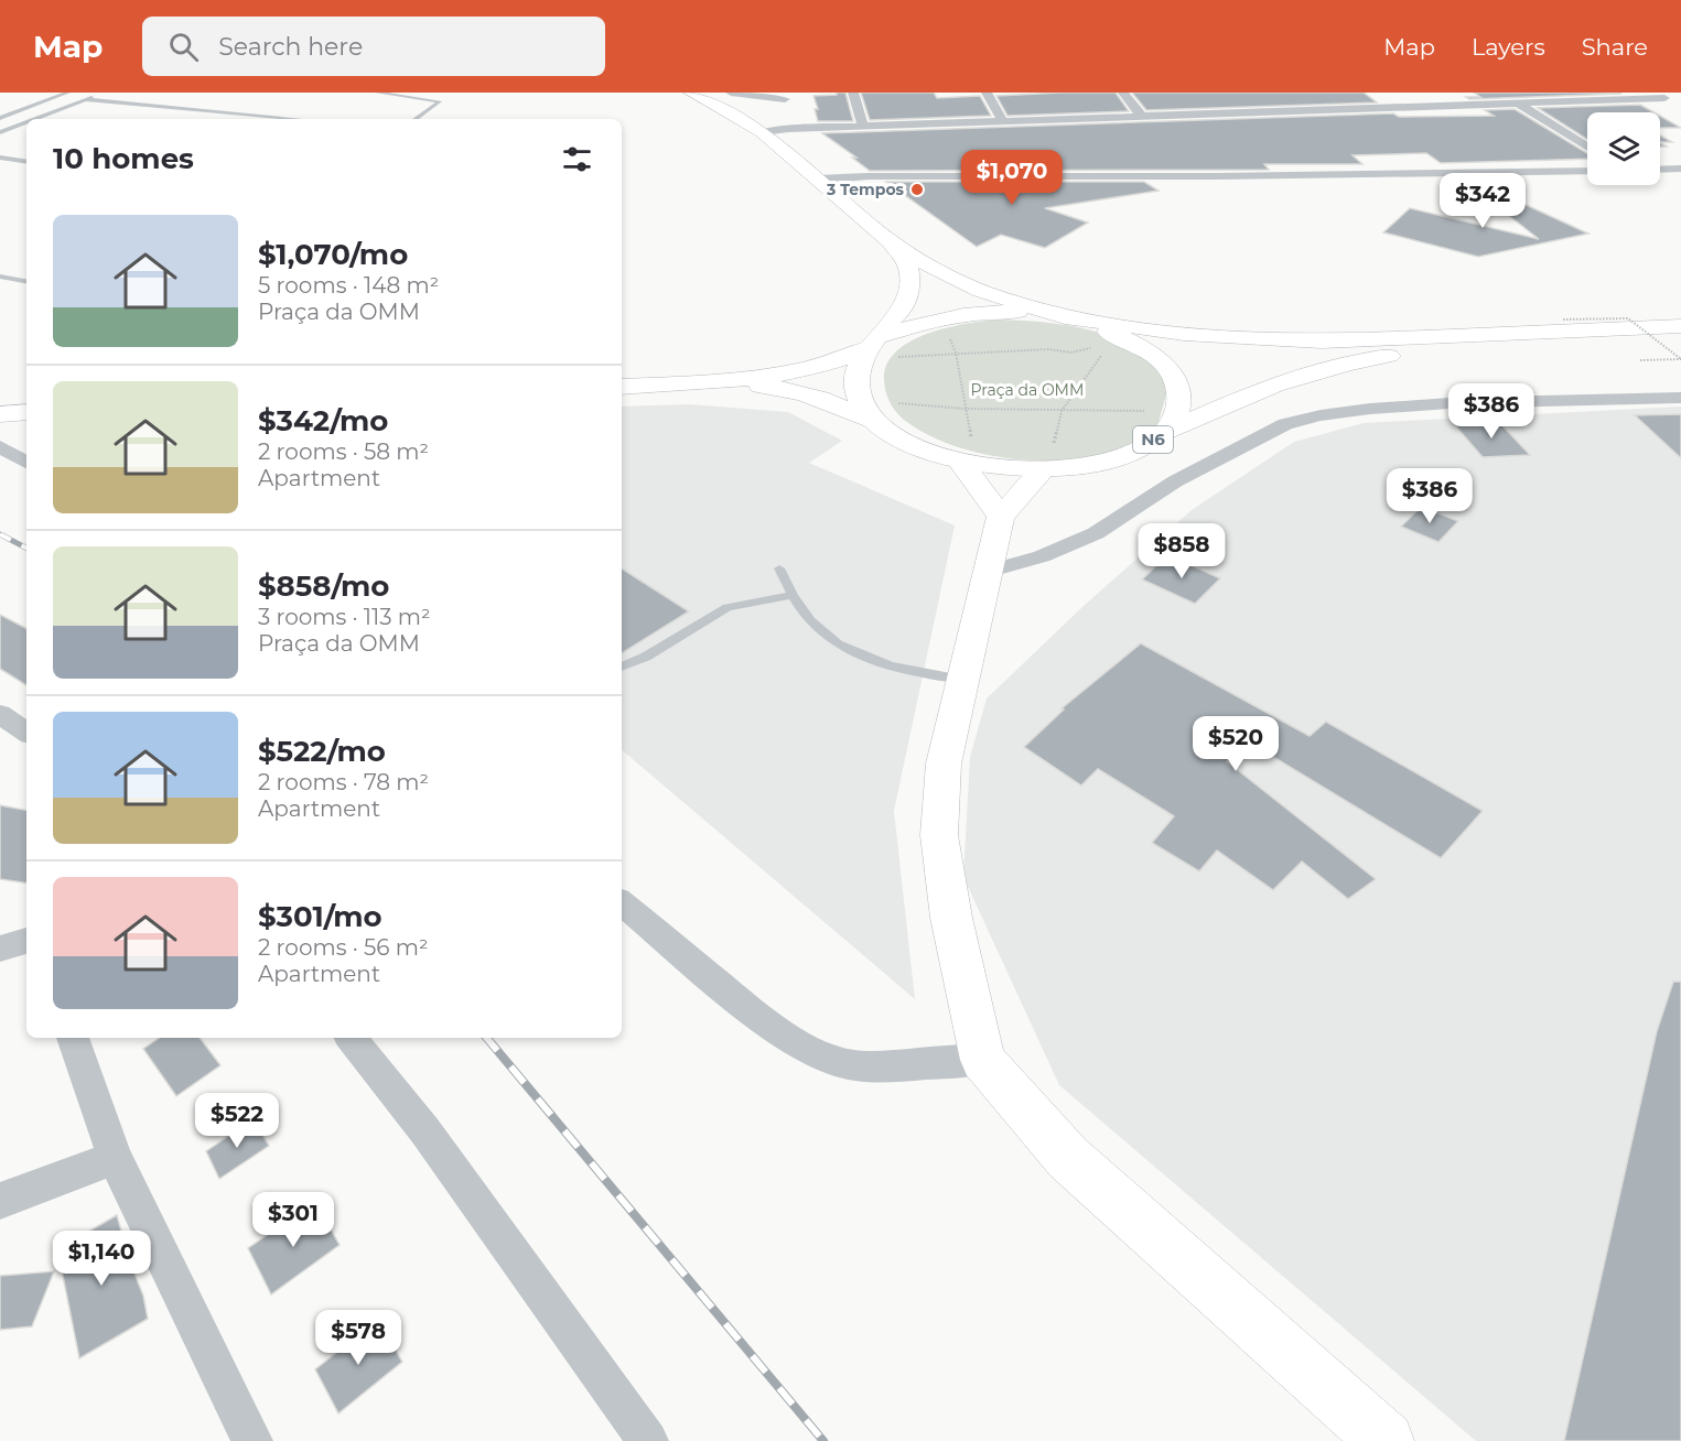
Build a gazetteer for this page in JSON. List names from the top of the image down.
{
  "streets": {
    "main road": ["N6"]
  },
  "parks": ["Praça da OMM"],
  "places": ["3 Tempos"],
  "page": {
    "header": "Map",
    "search": "Search here",
    "nav": ["Map", "Layers", "Share"],
    "heading": "10 homes",
    "price": [
      "$1,070",
      "$342",
      "$386",
      "$386",
      "$858",
      "$520",
      "$522",
      "$301",
      "$1,140",
      "$578"
    ],
    "list": [
      {
        "name": "$1,070/mo",
        "note": "5 rooms · 148 m² · Praça da OMM"
      },
      {
        "name": "$342/mo",
        "note": "2 rooms · 58 m² · Apartment"
      },
      {
        "name": "$858/mo",
        "note": "3 rooms · 113 m² · Praça da OMM"
      },
      {
        "name": "$522/mo",
        "note": "2 rooms · 78 m² · Apartment"
      },
      {
        "name": "$301/mo",
        "note": "2 rooms · 56 m² · Apartment"
      }
    ]
  }
}
